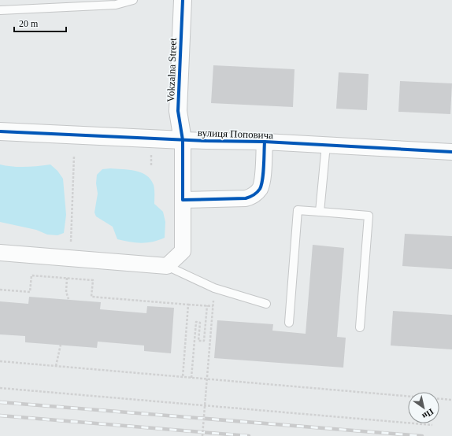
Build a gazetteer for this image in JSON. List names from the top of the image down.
{
  "streets": {
    "street": ["Vokzalna Street", "вулиця Поповича"]
  },
  "crossings": [
    ["Vokzalna Street", "вулиця Поповича"]
  ],
  "scale_bar": "20 m",
  "north": "bottom right"
}
